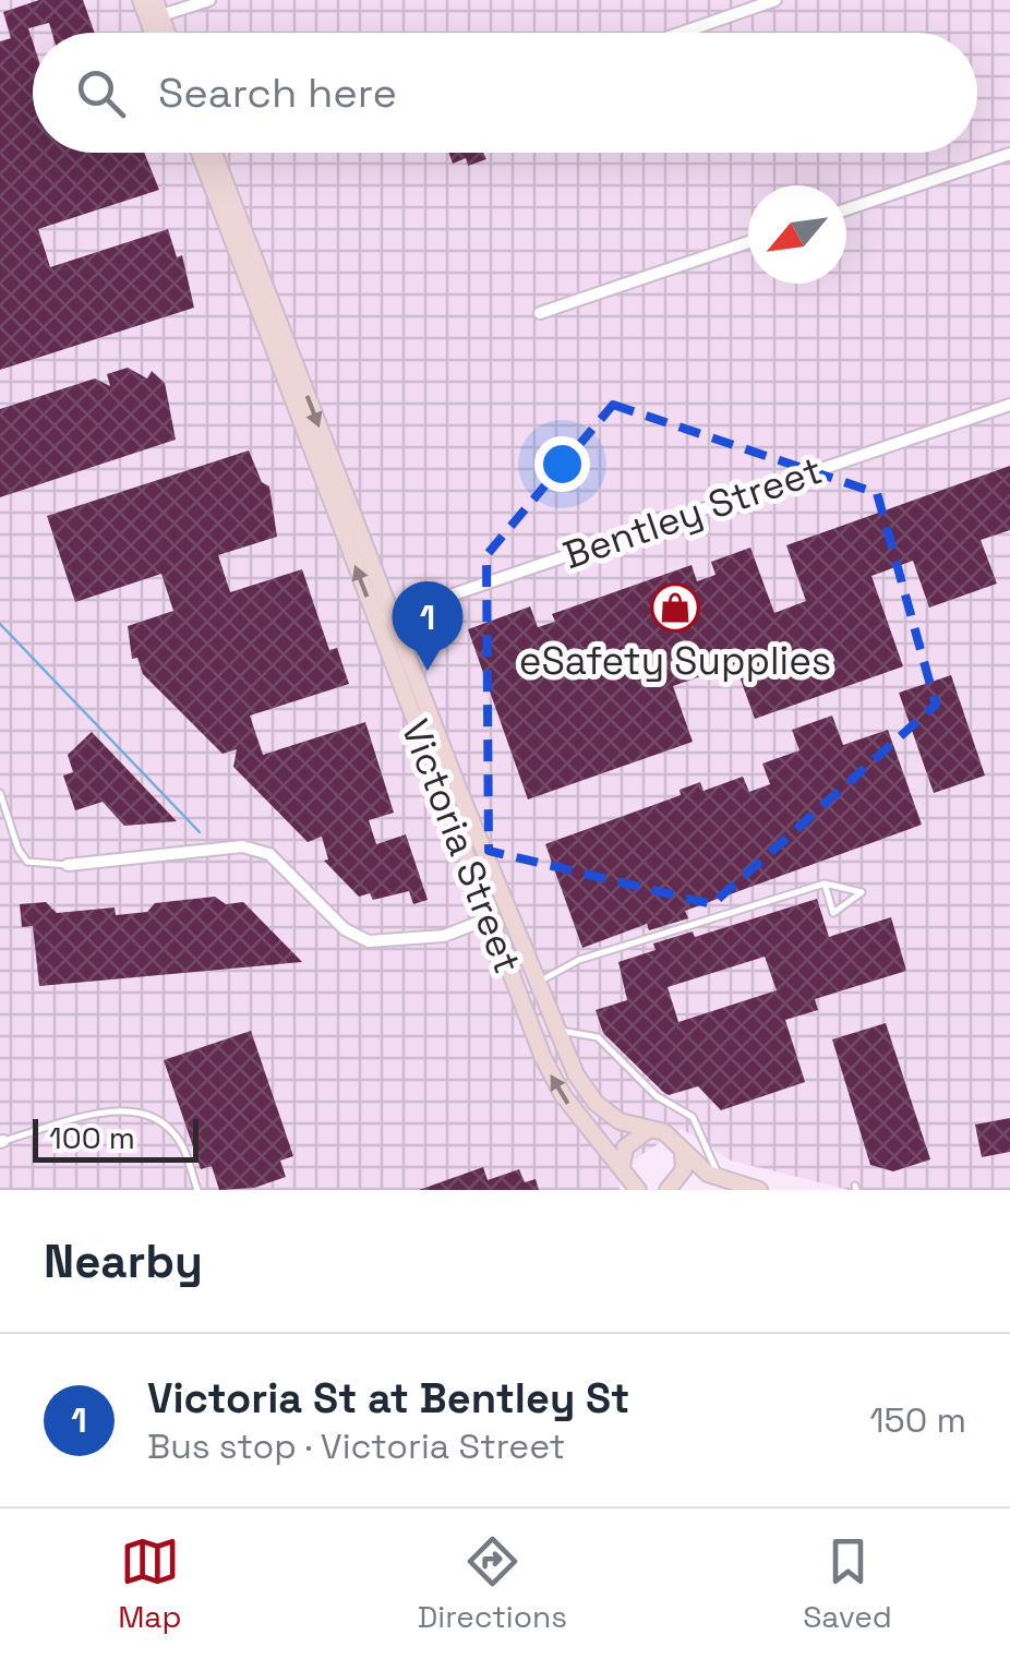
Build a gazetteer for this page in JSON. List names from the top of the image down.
{
  "streets": {
    "main road": ["Victoria Street"],
    "street": ["Bentley Street"]
  },
  "crossings": [
    ["Bentley Street", "Victoria Street"]
  ],
  "places": {
    "shop": ["eSafety Supplies"]
  },
  "scale_bar": "100 m",
  "north": "bottom left",
  "page": {
    "search": "Search here",
    "pins": "1",
    "scale": "100 m",
    "heading": "Nearby",
    "list": [
      {
        "mark": "1",
        "name": "Victoria St at Bentley St",
        "note": "Bus stop · Victoria Street",
        "value": "150 m"
      }
    ],
    "nav": ["Map", "Directions", "Saved"]
  }
}
